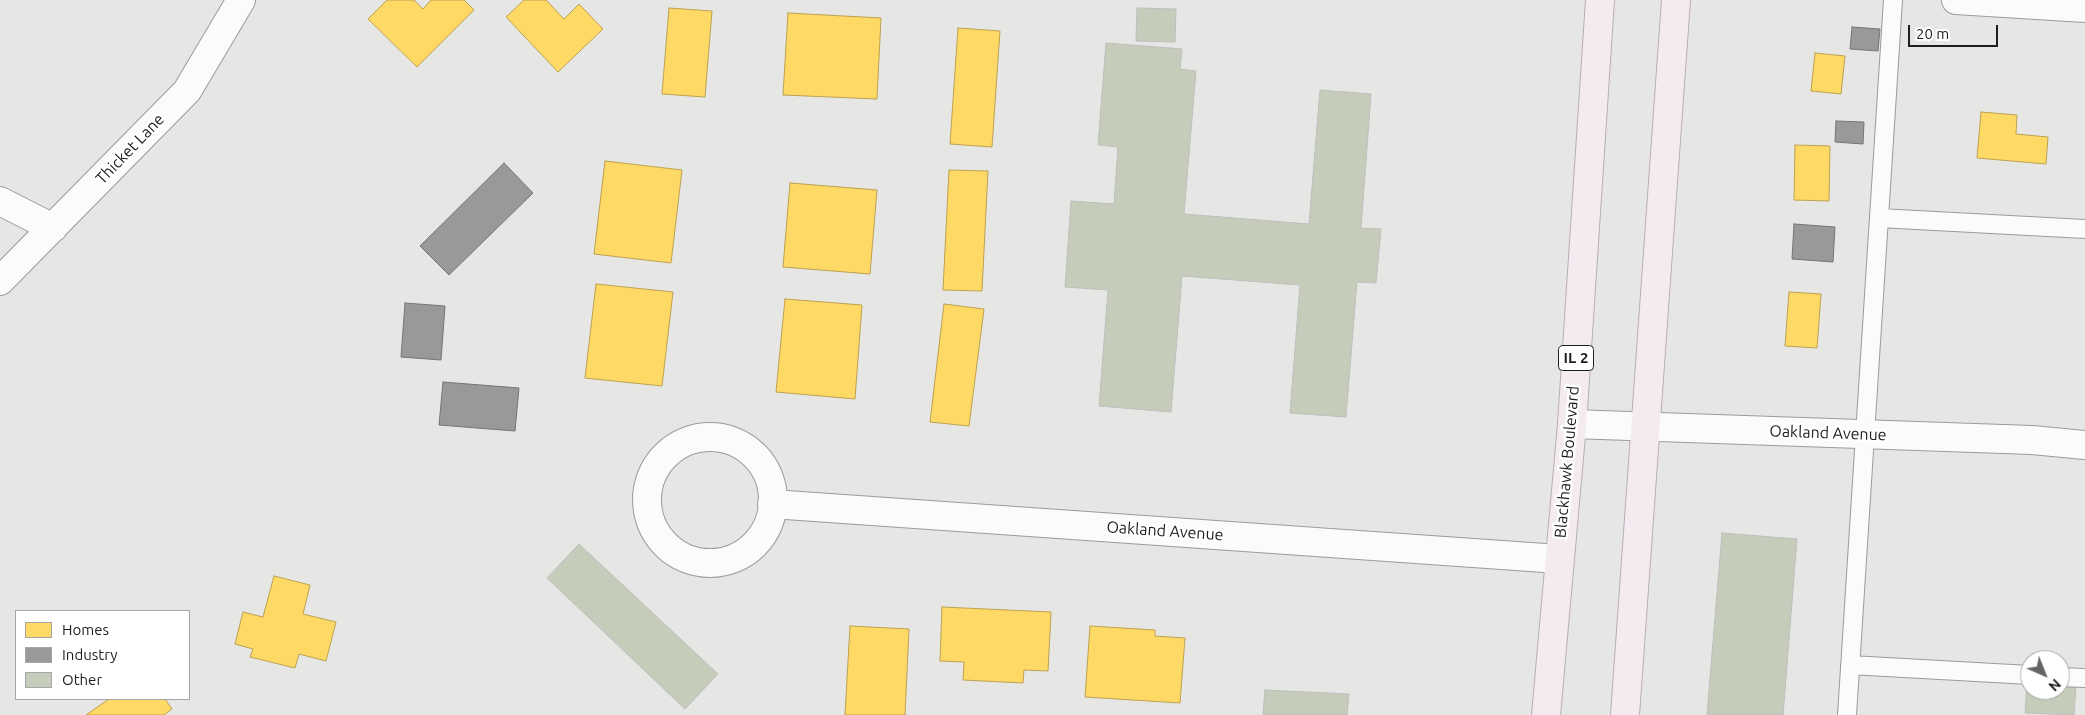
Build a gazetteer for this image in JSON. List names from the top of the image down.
{
  "streets": {
    "main road": ["IL 2", "Blackhawk Boulevard"],
    "street": ["Thicket Lane", "Oakland Avenue"]
  },
  "crossings": [
    ["Oakland Avenue", "Blackhawk Boulevard"]
  ],
  "legend": ["Homes", "Industry", "Other"],
  "scale_bar": "20 m",
  "north": "bottom right"
}
